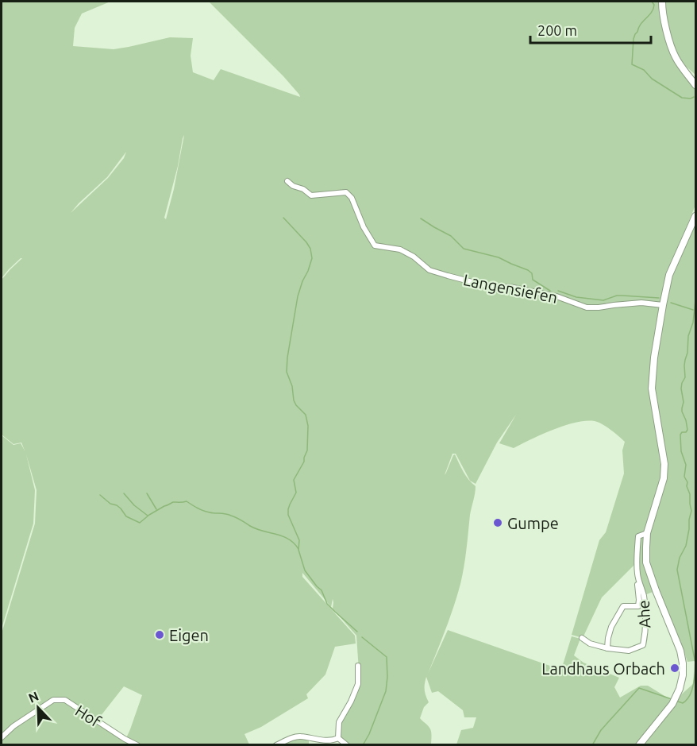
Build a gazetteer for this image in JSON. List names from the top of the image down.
{
  "streets": {
    "street": ["Langensiefen", "Ahe", "Hof"]
  },
  "places": ["Gumpe", "Eigen", "Landhaus Orbach"],
  "scale_bar": "200 m",
  "north": "top left"
}
